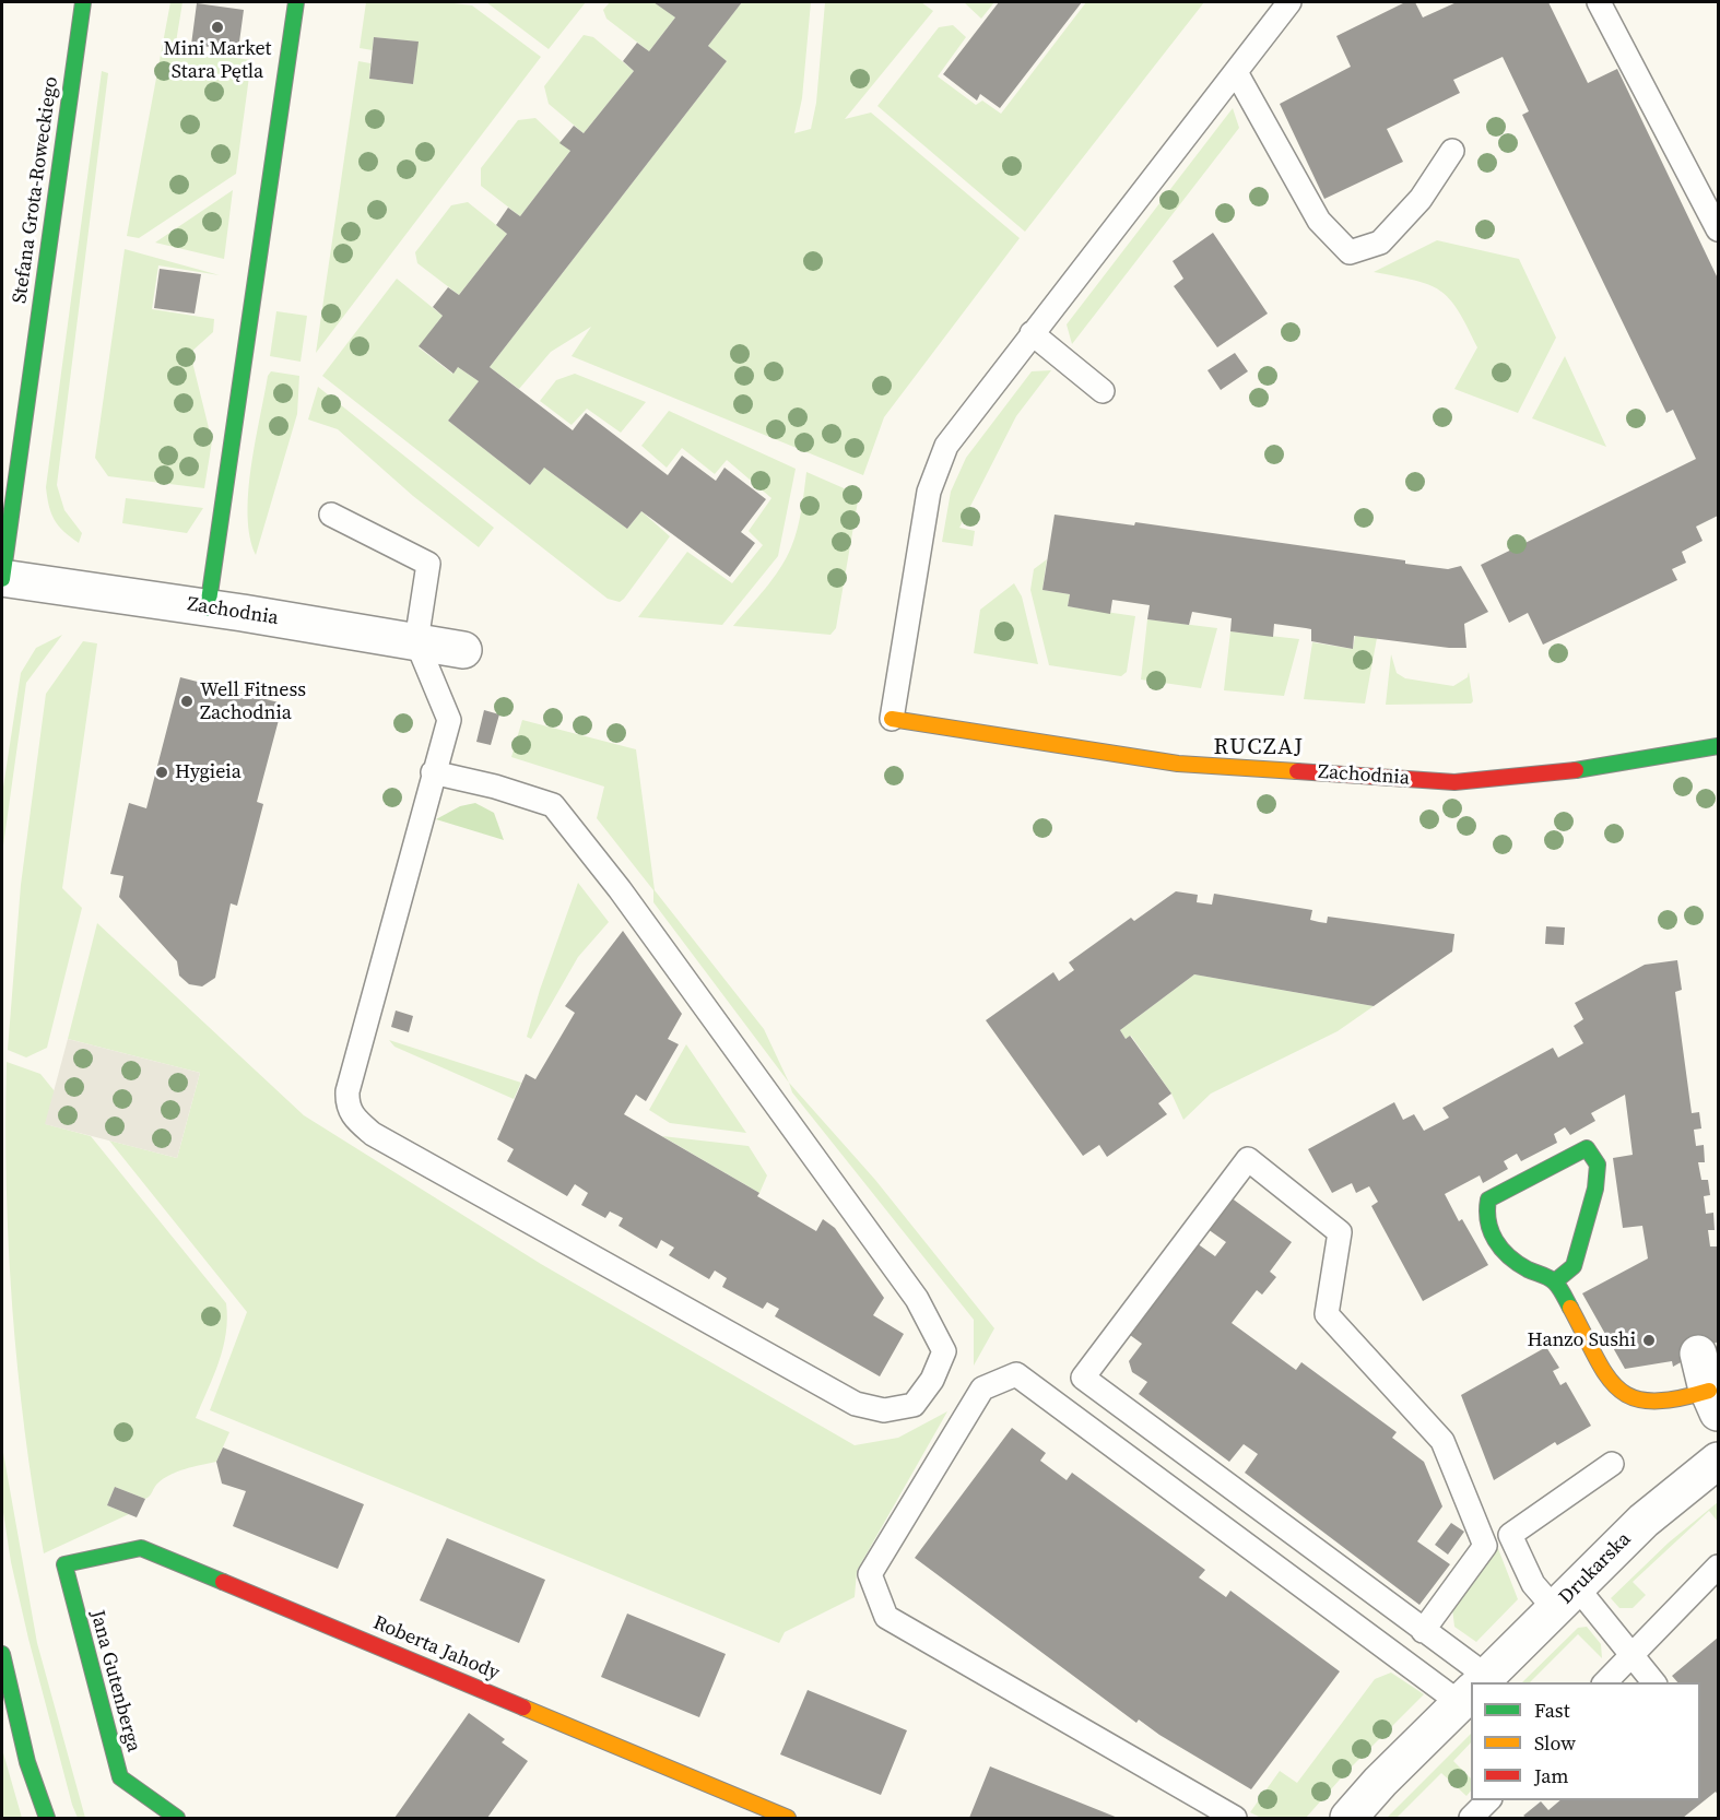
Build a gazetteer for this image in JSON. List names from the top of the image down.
{
  "streets": {
    "street": [
      "Stefana Grota-Roweckiego",
      "Zachodnia",
      "Drukarska",
      "Roberta Jahody",
      "Jana Gutenberga"
    ]
  },
  "crossings": [
    ["Stefana Grota-Roweckiego", "Zachodnia"],
    ["Roberta Jahody", "Jana Gutenberga"]
  ],
  "districts": ["RUCZAJ"],
  "places": [
    "Mini Market Stara Pętla",
    "Well Fitness Zachodnia",
    "Hygieia",
    "Hanzo Sushi"
  ],
  "legend": ["Fast", "Slow", "Jam"]
}
